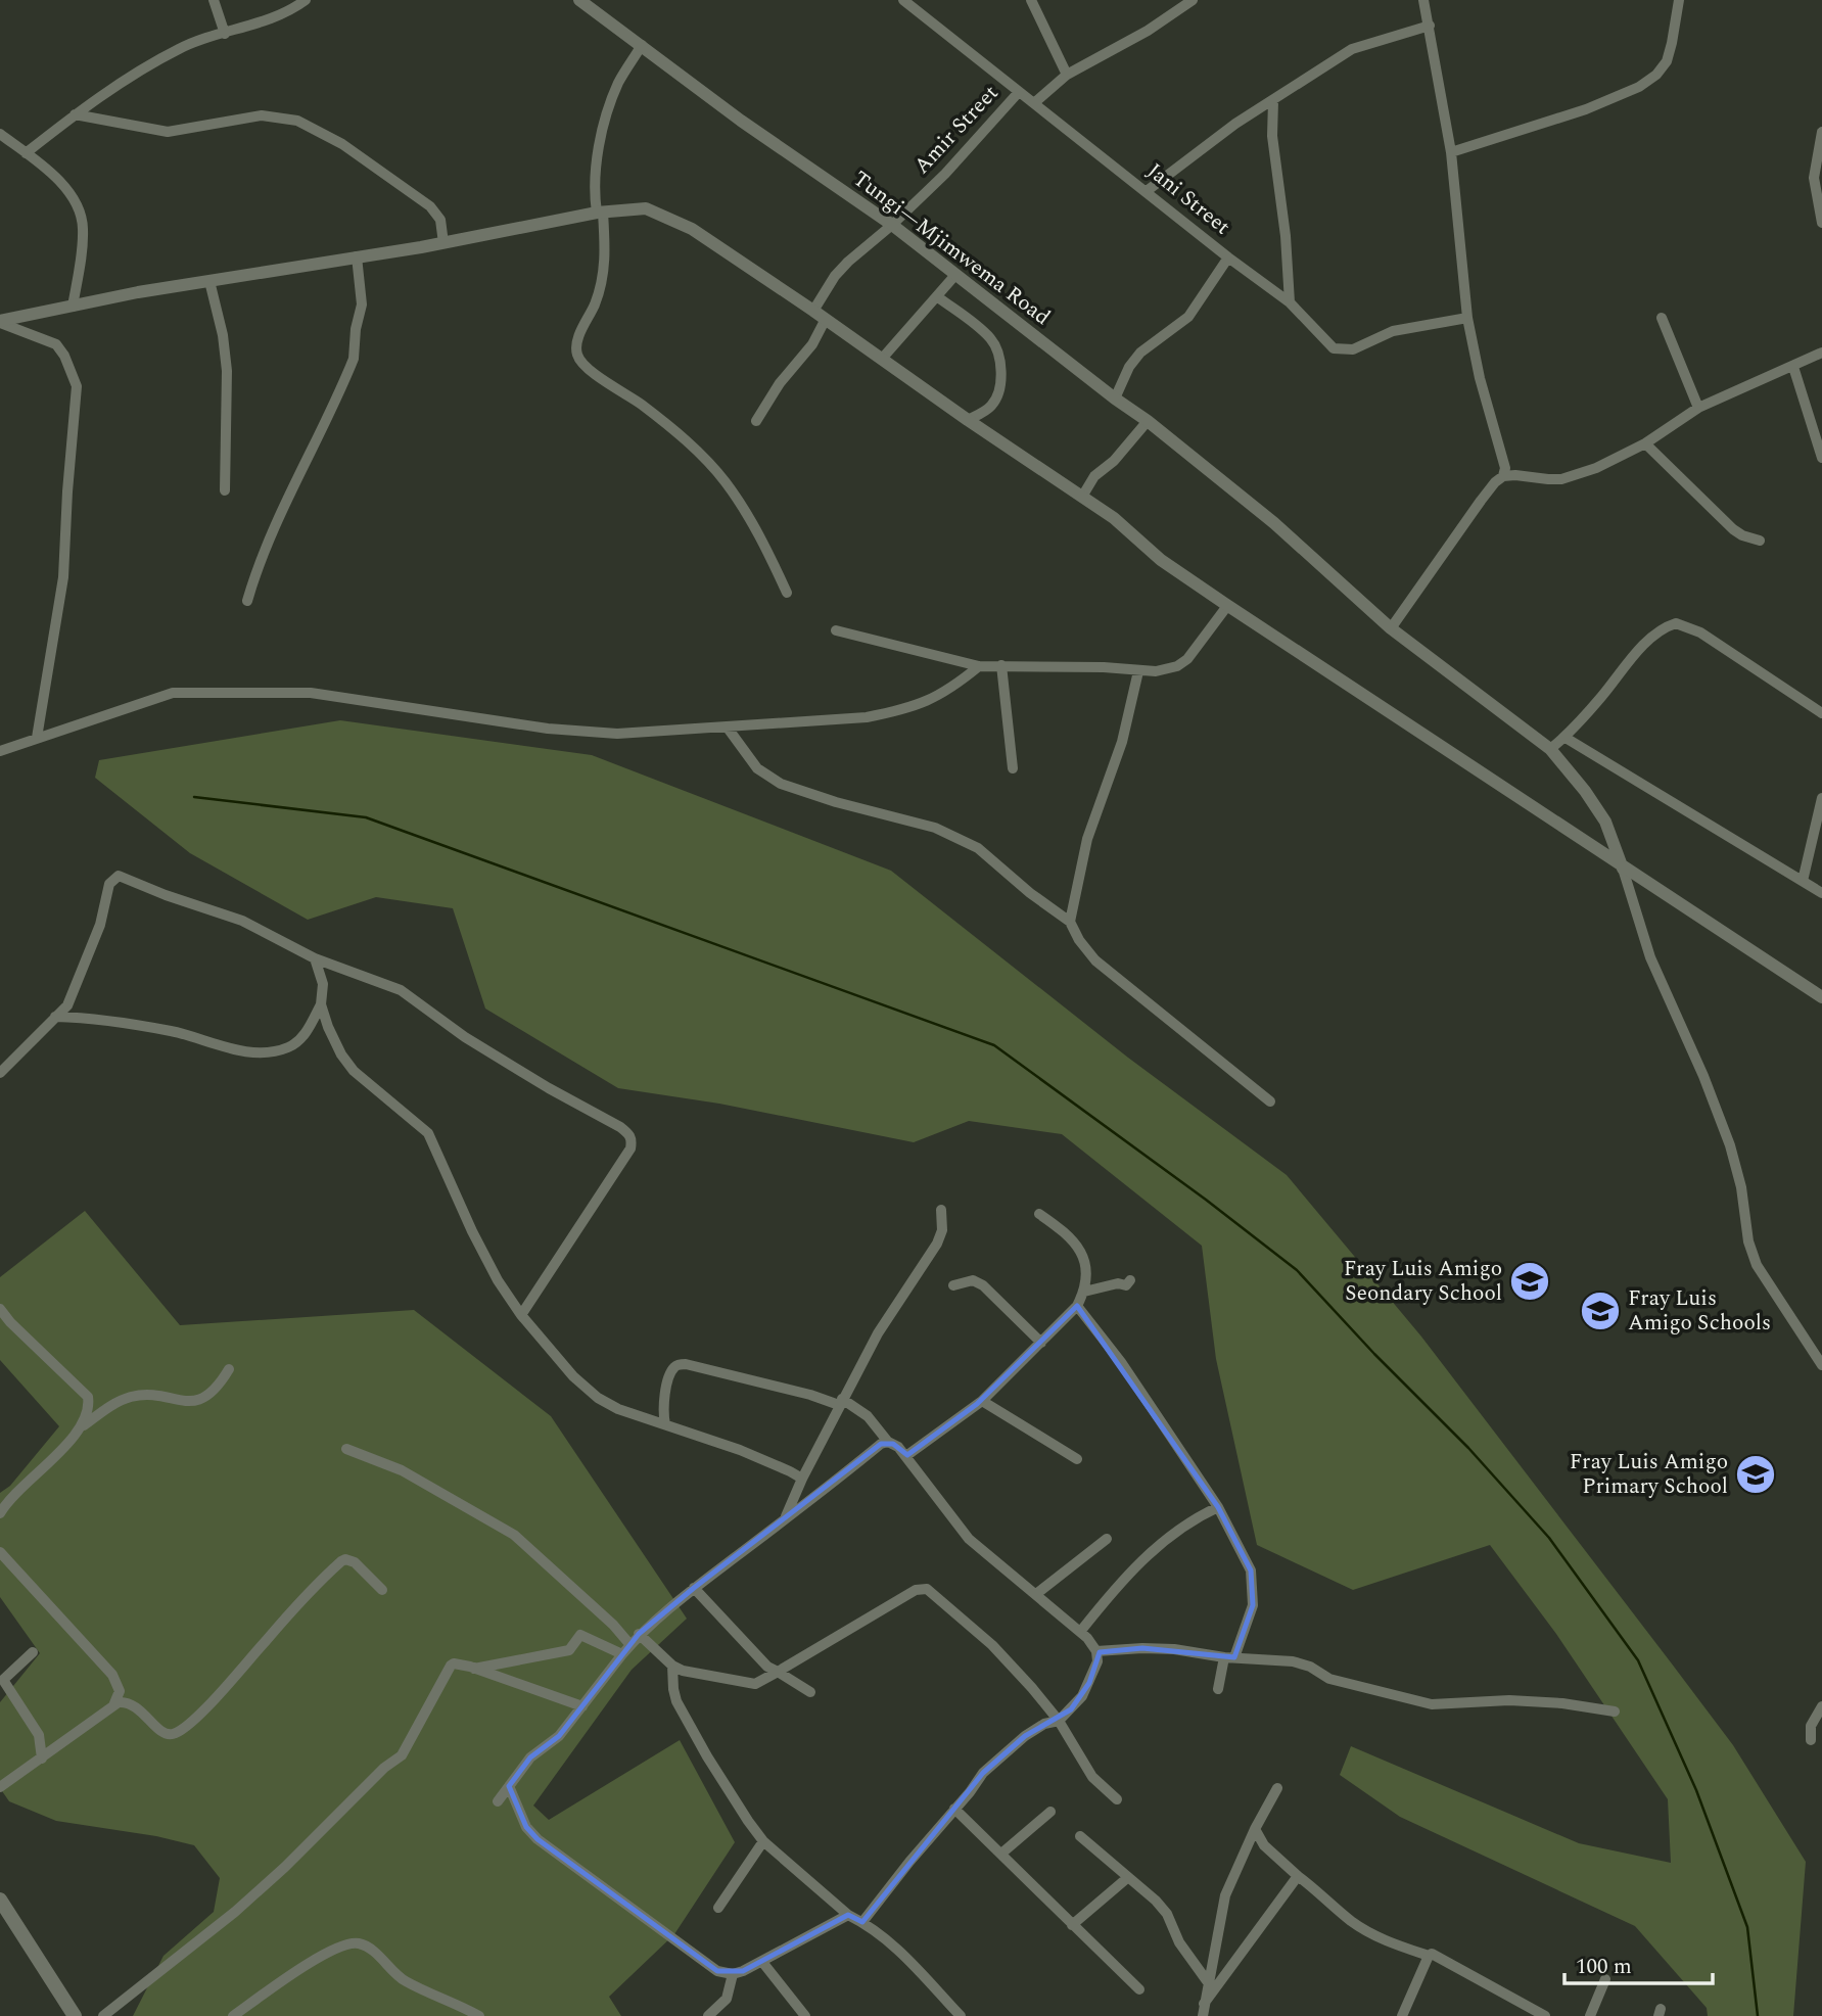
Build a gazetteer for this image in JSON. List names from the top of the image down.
{
  "streets": {
    "street": ["Amir Street", "Jani Street", "Tungi—Mjimwema Road"]
  },
  "crossings": [
    ["Amir Street", "Jani Street"],
    ["Amir Street", "Tungi—Mjimwema Road"]
  ],
  "places": {
    "school or university": ["Fray Luis Amigo Seondary School", "Fray Luis Amigo Schools", "Fray Luis Amigo Primary School"]
  },
  "scale_bar": "100 m"
}
